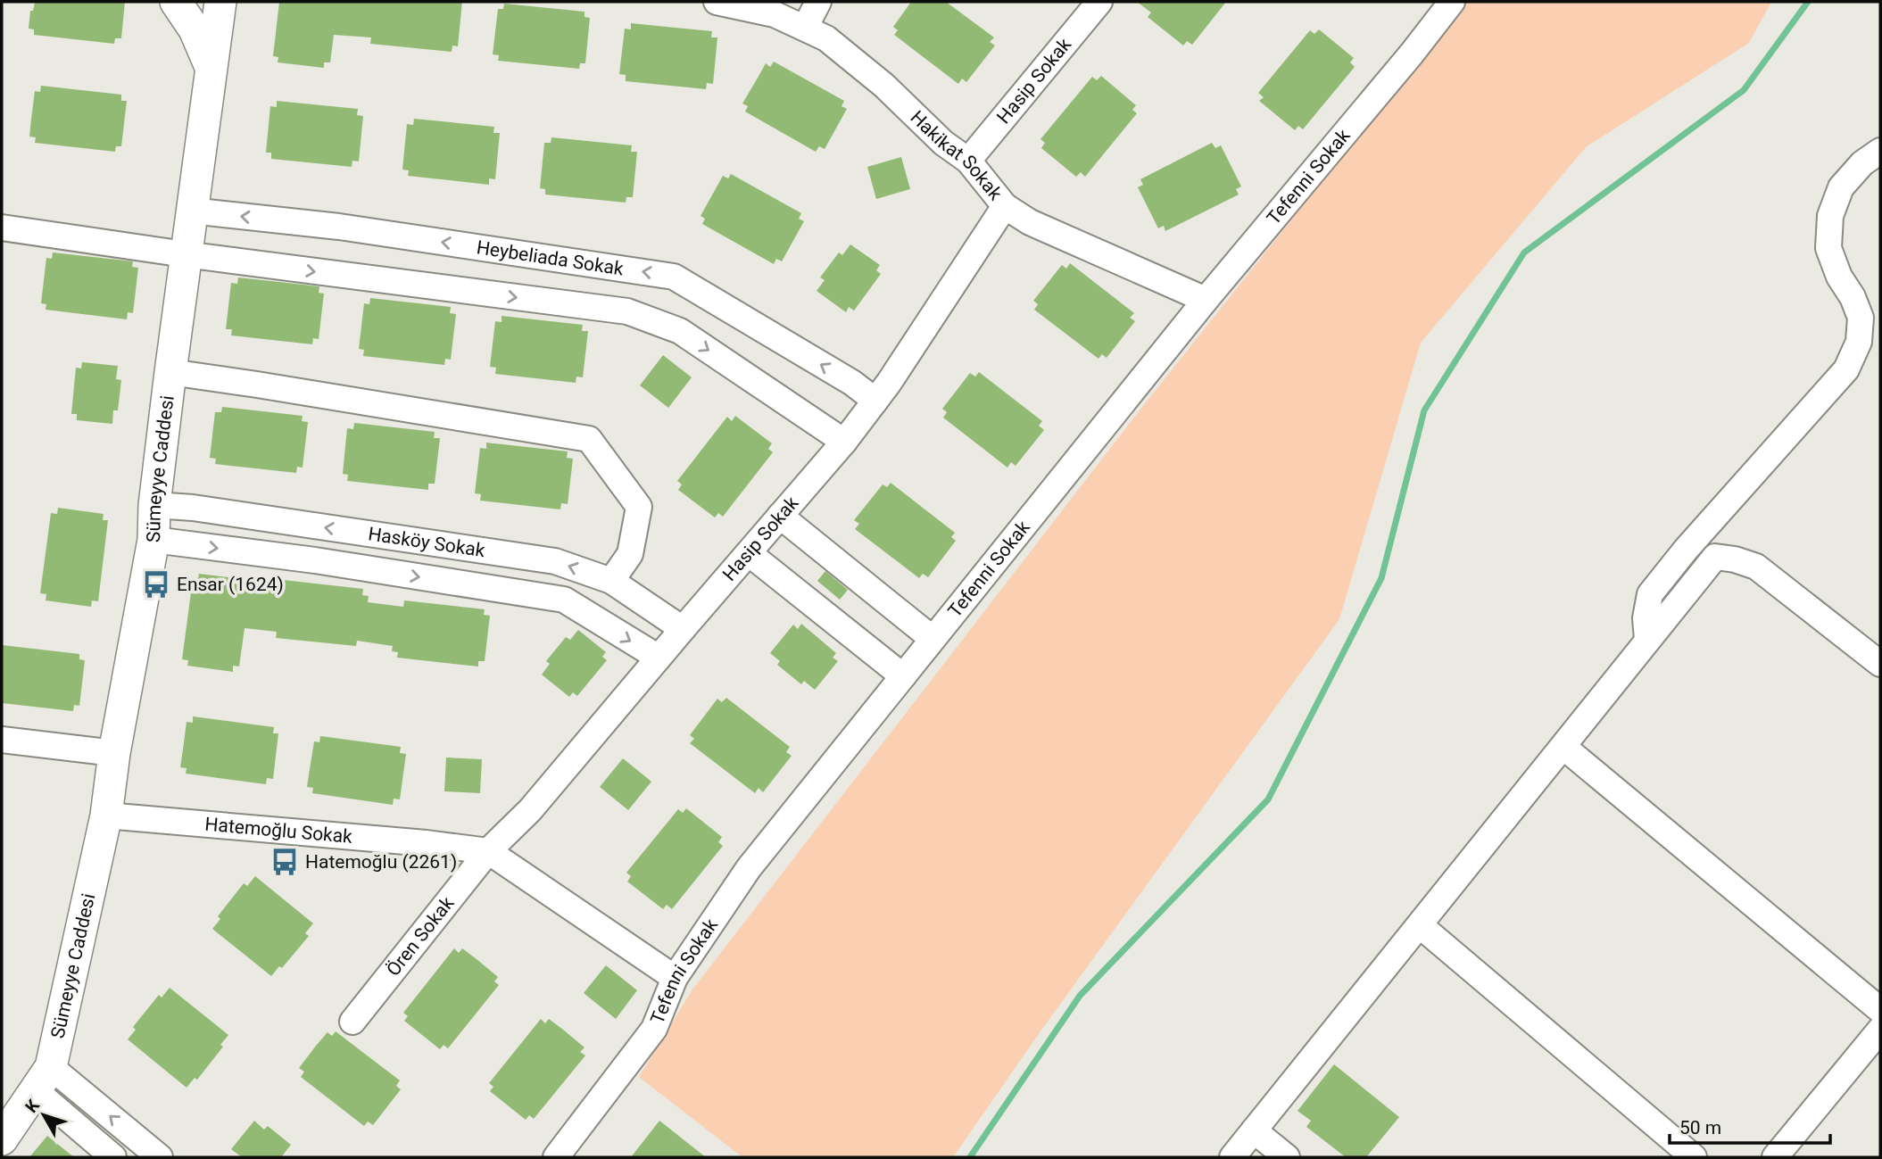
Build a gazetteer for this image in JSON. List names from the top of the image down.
{
  "streets": {
    "street": [
      "Hasip Sokak",
      "Hakikat Sokak",
      "Tefenni Sokak",
      "Heybeliada Sokak",
      "Sümeyye Caddesi",
      "Hasköy Sokak",
      "Hatemoğlu Sokak",
      "Ören Sokak"
    ]
  },
  "crossings": [
    ["Hasip Sokak", "Hakikat Sokak"],
    ["Hasip Sokak", "Heybeliada Sokak"],
    ["Hasip Sokak", "Hasköy Sokak"],
    ["Hasip Sokak", "Hatemoğlu Sokak"],
    ["Hasip Sokak", "Ören Sokak"],
    ["Hakikat Sokak", "Tefenni Sokak"],
    ["Tefenni Sokak", "Hatemoğlu Sokak"],
    ["Heybeliada Sokak", "Sümeyye Caddesi"],
    ["Sümeyye Caddesi", "Hasköy Sokak"],
    ["Sümeyye Caddesi", "Hatemoğlu Sokak"],
    ["Hatemoğlu Sokak", "Ören Sokak"]
  ],
  "places": {
    "bus stop": ["Ensar (1624)", "Hatemoğlu (2261)"]
  },
  "scale_bar": "50 m",
  "north": "top left"
}
